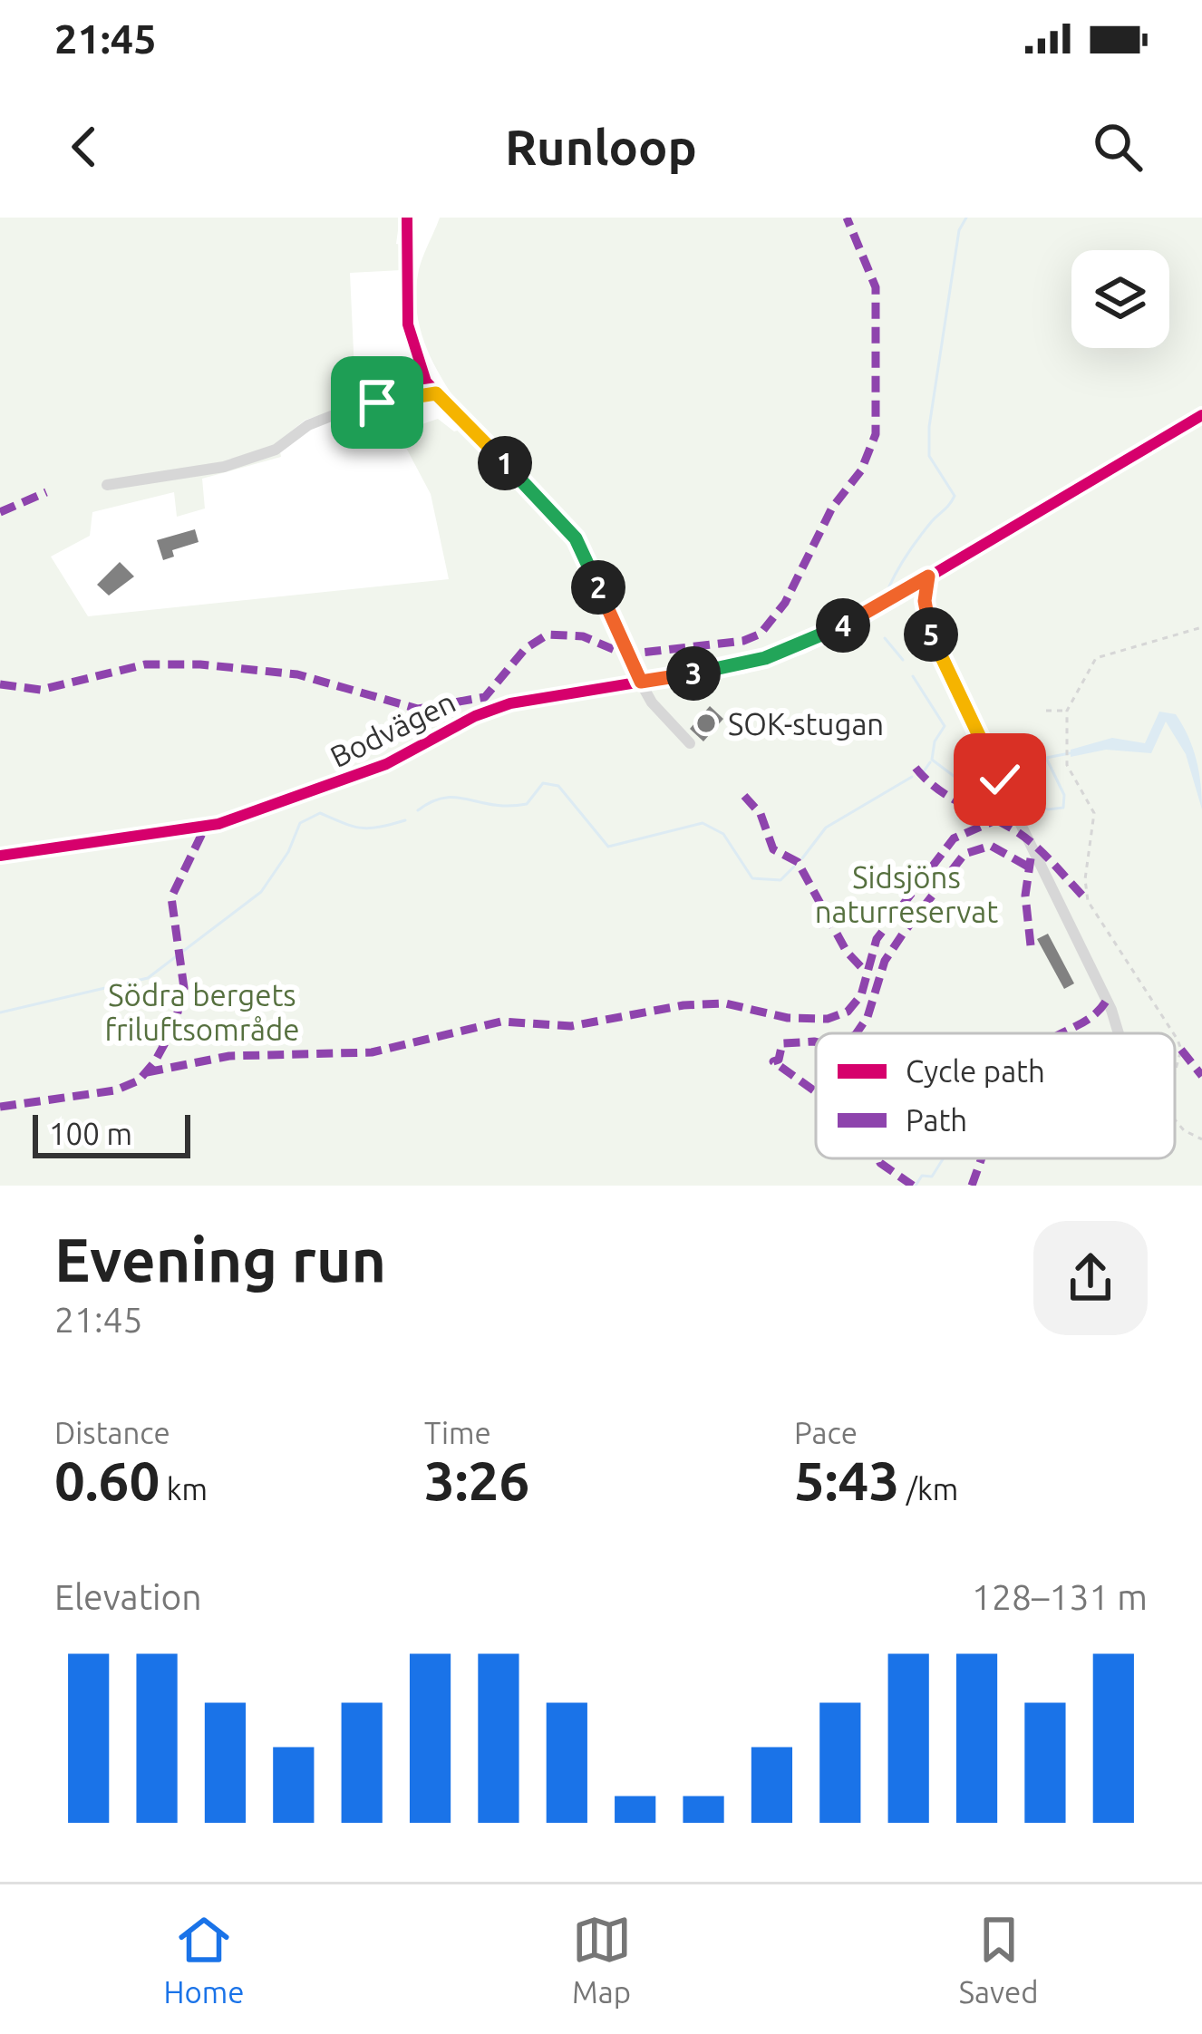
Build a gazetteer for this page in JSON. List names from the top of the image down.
{
  "streets": {
    "street": ["Bodvägen"]
  },
  "parks": ["Sidsjöns naturreservat", "Södra bergets friluftsområde"],
  "places": ["SOK-stugan"],
  "legend": ["Cycle path", "Path"],
  "scale_bar": "100 m",
  "page": {
    "status": "21:45",
    "header": "Runloop",
    "pins": [
      "1",
      "2",
      "4",
      "5",
      "3"
    ],
    "scale": "100 m",
    "heading": ["Evening run", "21:45"],
    "stats": [
      ["Distance", "0.60 km"],
      ["Time", "3:26"],
      ["Pace", "5:43 /km"]
    ],
    "chart": ["Elevation", "128–131 m"],
    "tabs": ["Home", "Map", "Saved"]
  }
}
